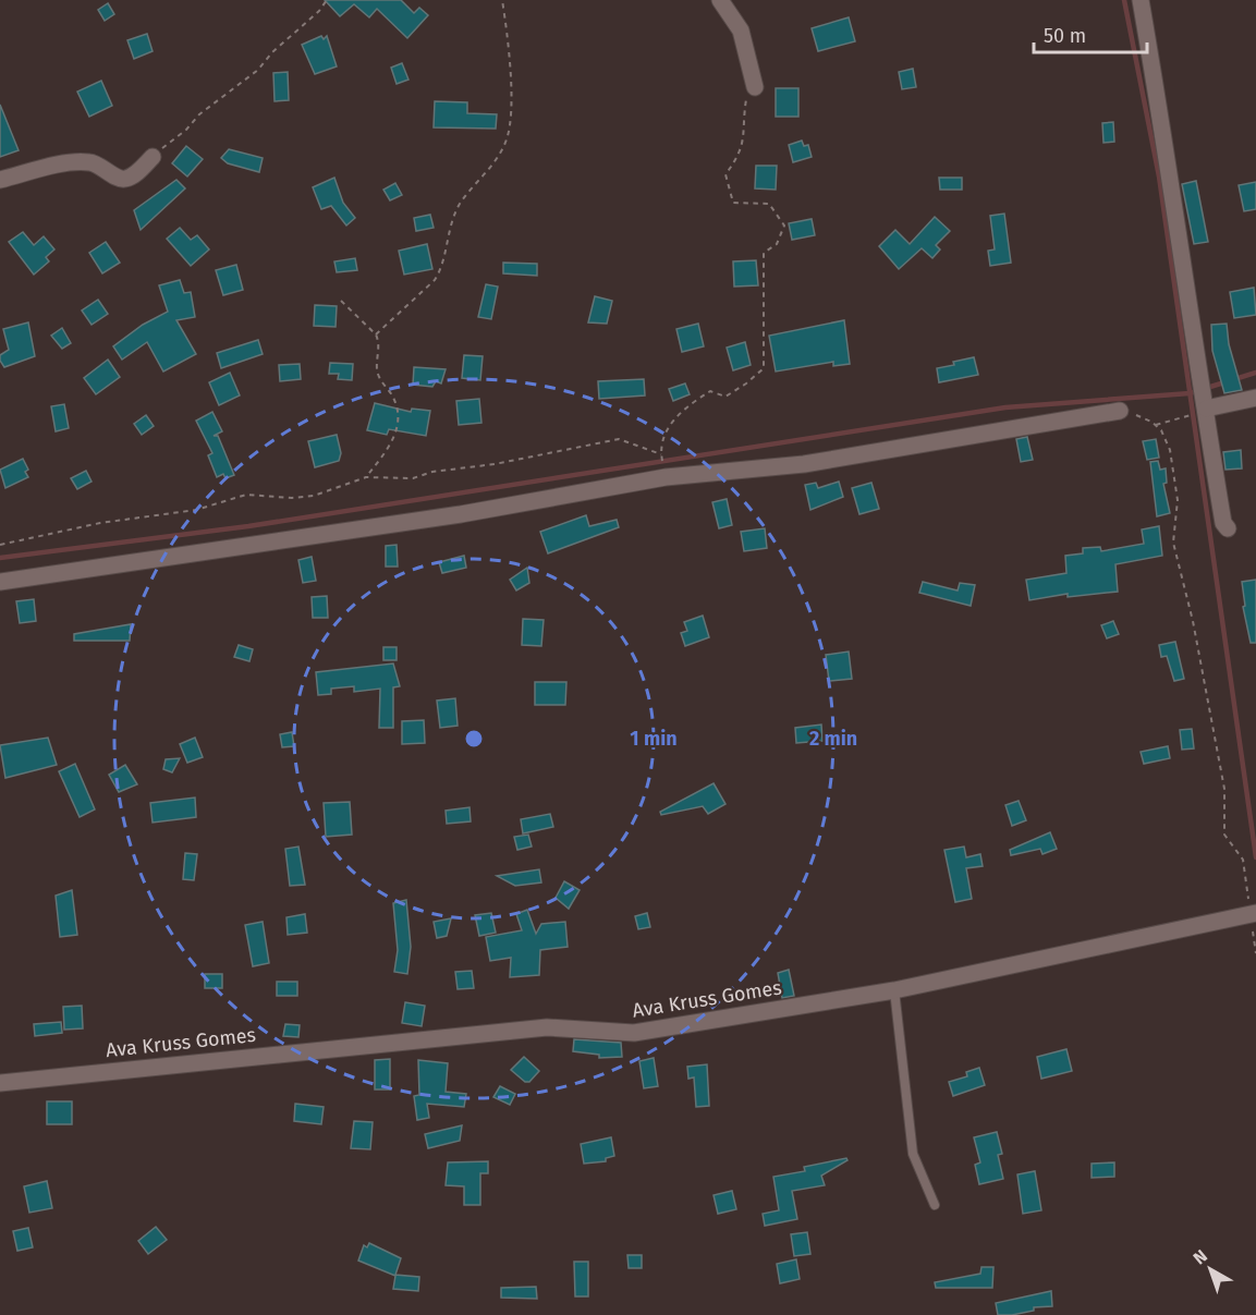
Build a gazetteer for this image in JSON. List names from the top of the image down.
{
  "streets": {
    "street": ["Ava Kruss Gomes"]
  },
  "scale_bar": "50 m",
  "north": "top left",
  "rings": ["1 min", "2 min"]
}
